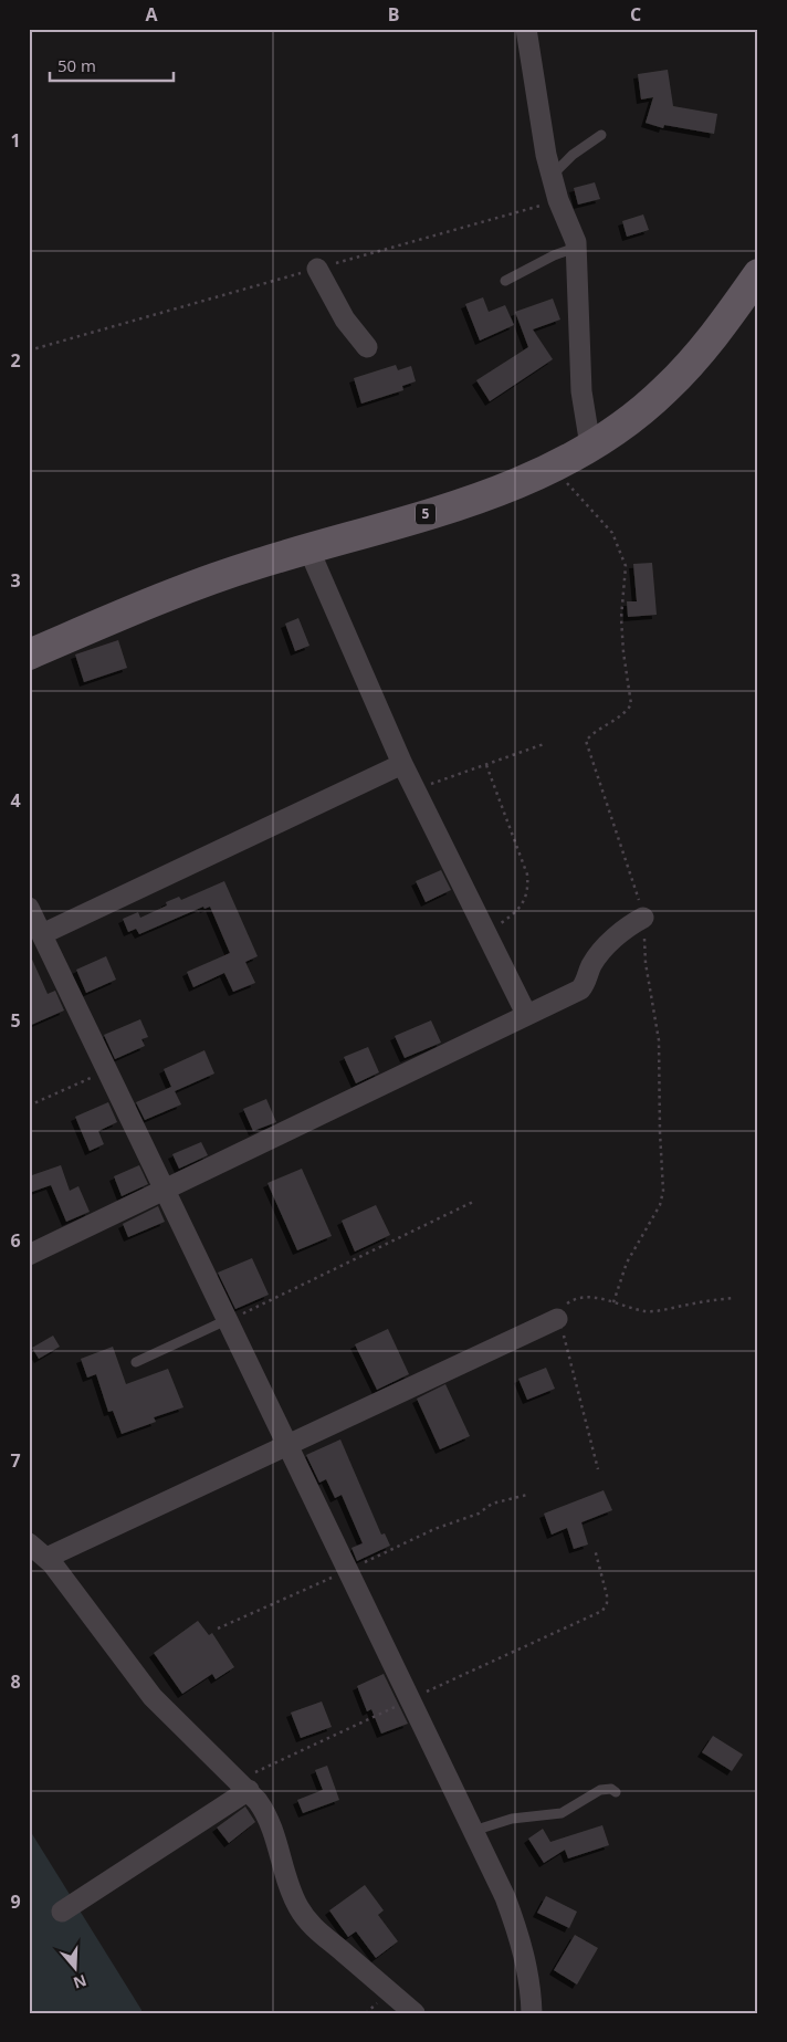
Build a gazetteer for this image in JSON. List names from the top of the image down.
{
  "streets": {
    "main road": ["5"]
  },
  "scale_bar": "50 m",
  "north": "bottom",
  "grid": {
    "columns": ["A", "B", "C"],
    "rows": [
      "1",
      "2",
      "3",
      "4",
      "5",
      "6",
      "7",
      "8",
      "9"
    ]
  }
}
